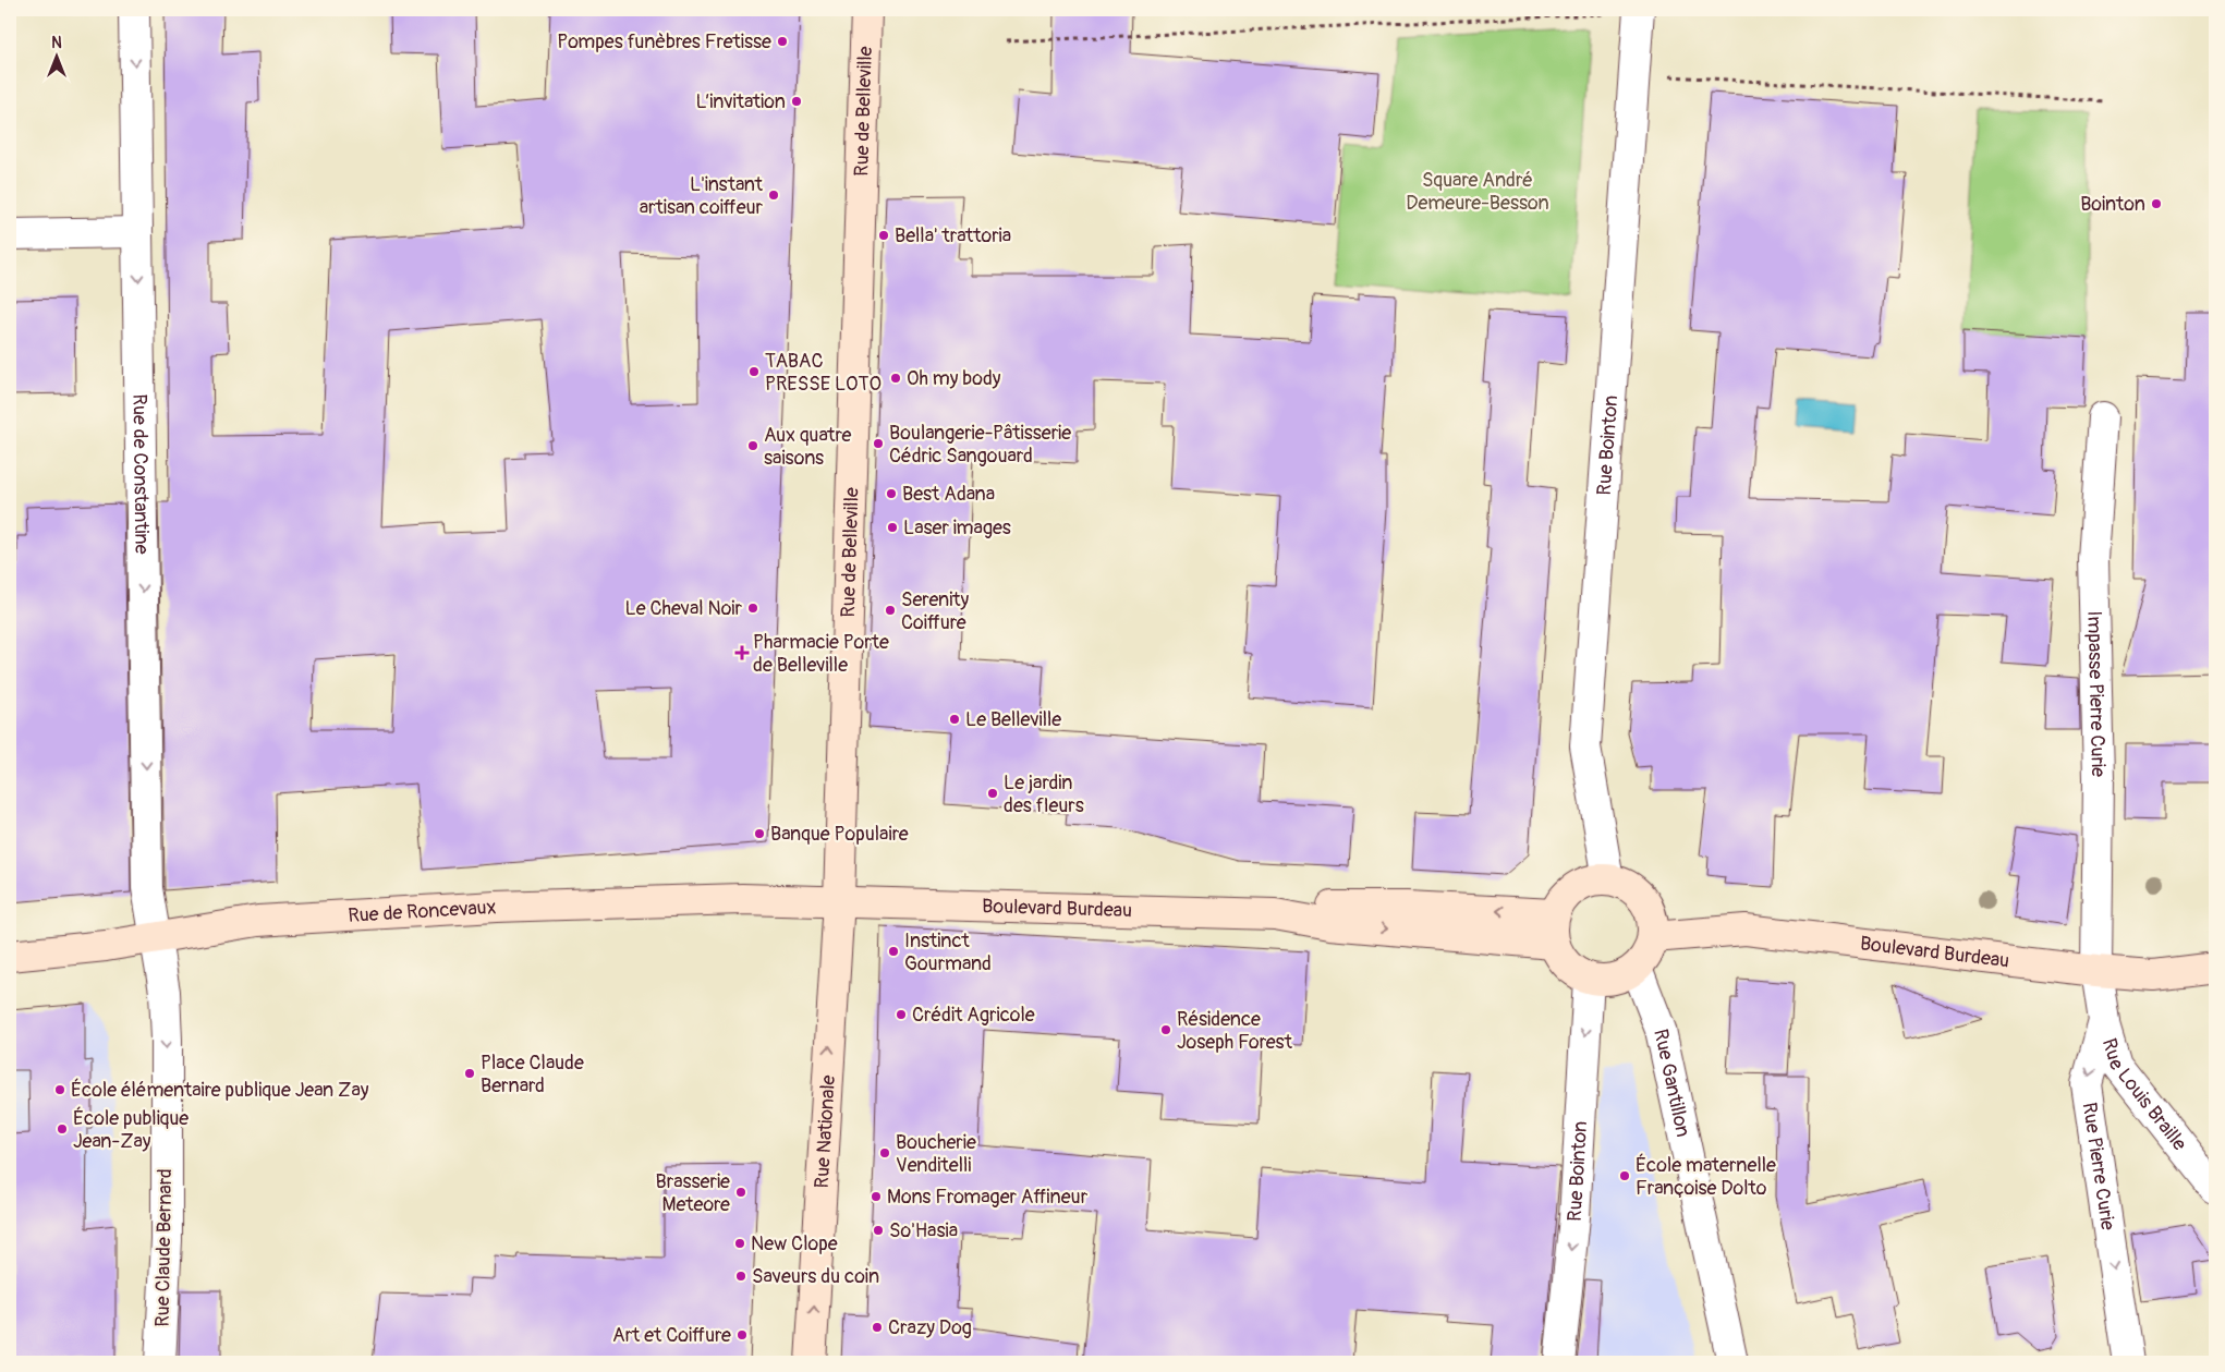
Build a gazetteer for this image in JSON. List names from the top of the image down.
{
  "streets": {
    "main road": [
      "Rue de Belleville",
      "Boulevard Burdeau",
      "Rue de Roncevaux",
      "Rue Nationale"
    ],
    "street": [
      "Rue Bointon",
      "Rue de Constantine",
      "Impasse Pierre Curie",
      "Rue Gantillon",
      "Rue Louis Braille",
      "Rue Pierre Curie",
      "Rue Claude Bernard"
    ]
  },
  "crossings": [
    ["Rue de Belleville", "Boulevard Burdeau"],
    ["Rue de Belleville", "Rue de Roncevaux"],
    ["Rue de Belleville", "Rue Nationale"],
    ["Rue Bointon", "Boulevard Burdeau"],
    ["Rue Bointon", "Rue Gantillon"],
    ["Rue de Constantine", "Rue de Roncevaux"],
    ["Rue de Constantine", "Rue Claude Bernard"],
    ["Impasse Pierre Curie", "Boulevard Burdeau"],
    ["Impasse Pierre Curie", "Rue Pierre Curie"],
    ["Boulevard Burdeau", "Rue de Roncevaux"],
    ["Boulevard Burdeau", "Rue Gantillon"],
    ["Boulevard Burdeau", "Rue Nationale"],
    ["Boulevard Burdeau", "Rue Pierre Curie"],
    ["Rue de Roncevaux", "Rue Nationale"],
    ["Rue de Roncevaux", "Rue Claude Bernard"],
    ["Rue Louis Braille", "Rue Pierre Curie"]
  ],
  "one_way": [
    "Rue de Constantine",
    "Rue Nationale",
    "Rue Pierre Curie",
    "Rue Claude Bernard"
  ],
  "parks": ["Square André Demeure-Besson"],
  "places": {
    "other": [
      "Pompes funèbres Fretisse",
      "L’invitation",
      "L'instant artisan coiffeur",
      "Bointon",
      "Bella' trattoria",
      "TABAC PRESSE LOTO",
      "Oh my body",
      "Boulangerie-Pâtisserie Cédric Sangouard",
      "Aux quatre saisons",
      "Best Adana",
      "Laser images",
      "Le Cheval Noir",
      "Serenity Coiffure",
      "Le Belleville",
      "Le jardin des fleurs",
      "Banque Populaire",
      "Instinct Gourmand",
      "Crédit Agricole",
      "Résidence Joseph Forest",
      "Place Claude Bernard",
      "École élémentaire publique Jean Zay",
      "École publique Jean-Zay",
      "Boucherie Venditelli",
      "École maternelle Françoise Dolto",
      "Brasserie Meteore",
      "Mons Fromager Affineur",
      "So'Hasia",
      "New Clope",
      "Saveurs du coin",
      "Crazy Dog",
      "Art et Coiffure"
    ],
    "health": ["Pharmacie Porte de Belleville"]
  },
  "north": "top"
}
